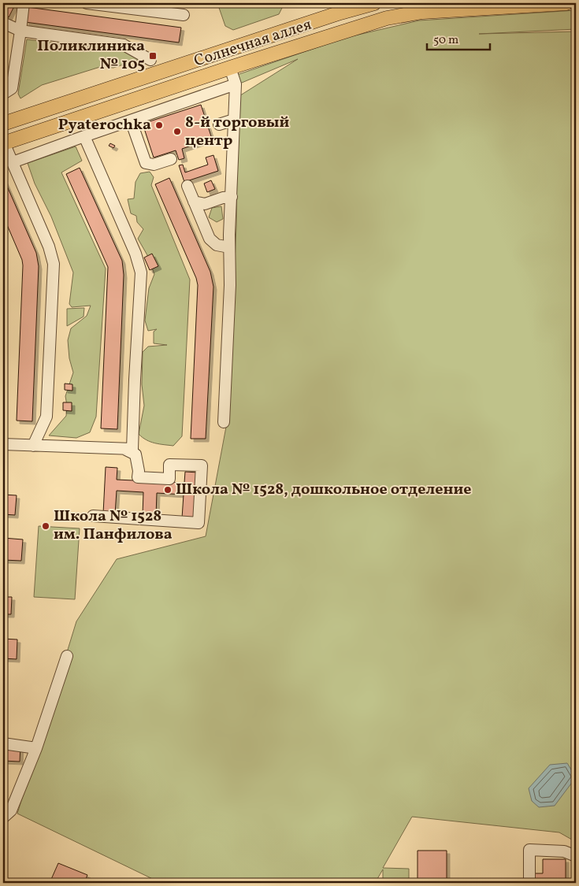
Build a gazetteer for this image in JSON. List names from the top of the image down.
{
  "streets": {
    "main road": ["Солнечная аллея"]
  },
  "places": {
    "transit": ["Поликлиника № 105"],
    "other": [
      "Pyaterochka",
      "8-й торговый центр",
      "Школа № 1528, дошкольное отделение",
      "Школа № 1528 им. Панфилова"
    ]
  },
  "scale_bar": "50 m"
}
